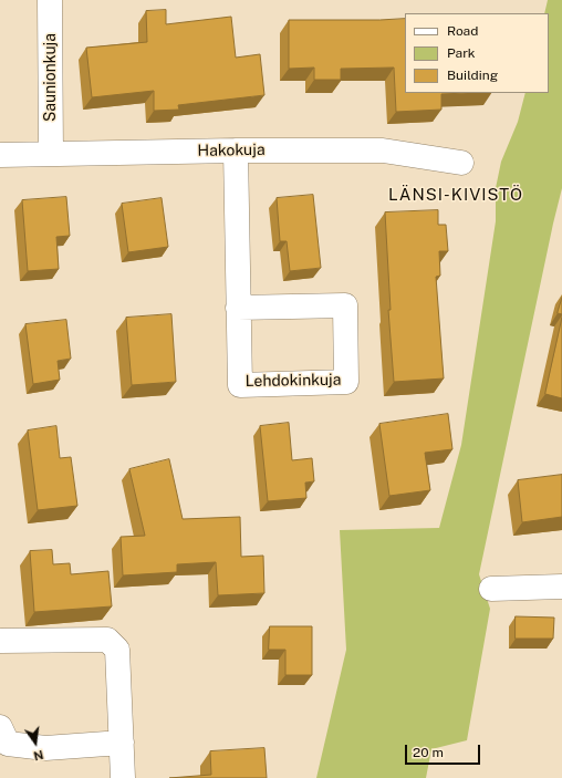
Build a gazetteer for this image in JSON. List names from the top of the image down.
{
  "streets": {
    "street": ["Saunionkuja", "Hakokuja", "Lehdokinkuja"]
  },
  "crossings": [
    ["Saunionkuja", "Hakokuja"],
    ["Hakokuja", "Lehdokinkuja"]
  ],
  "districts": ["LÄNSI-KIVISTÖ"],
  "legend": ["Road", "Park", "Building"],
  "scale_bar": "20 m",
  "north": "bottom"
}
